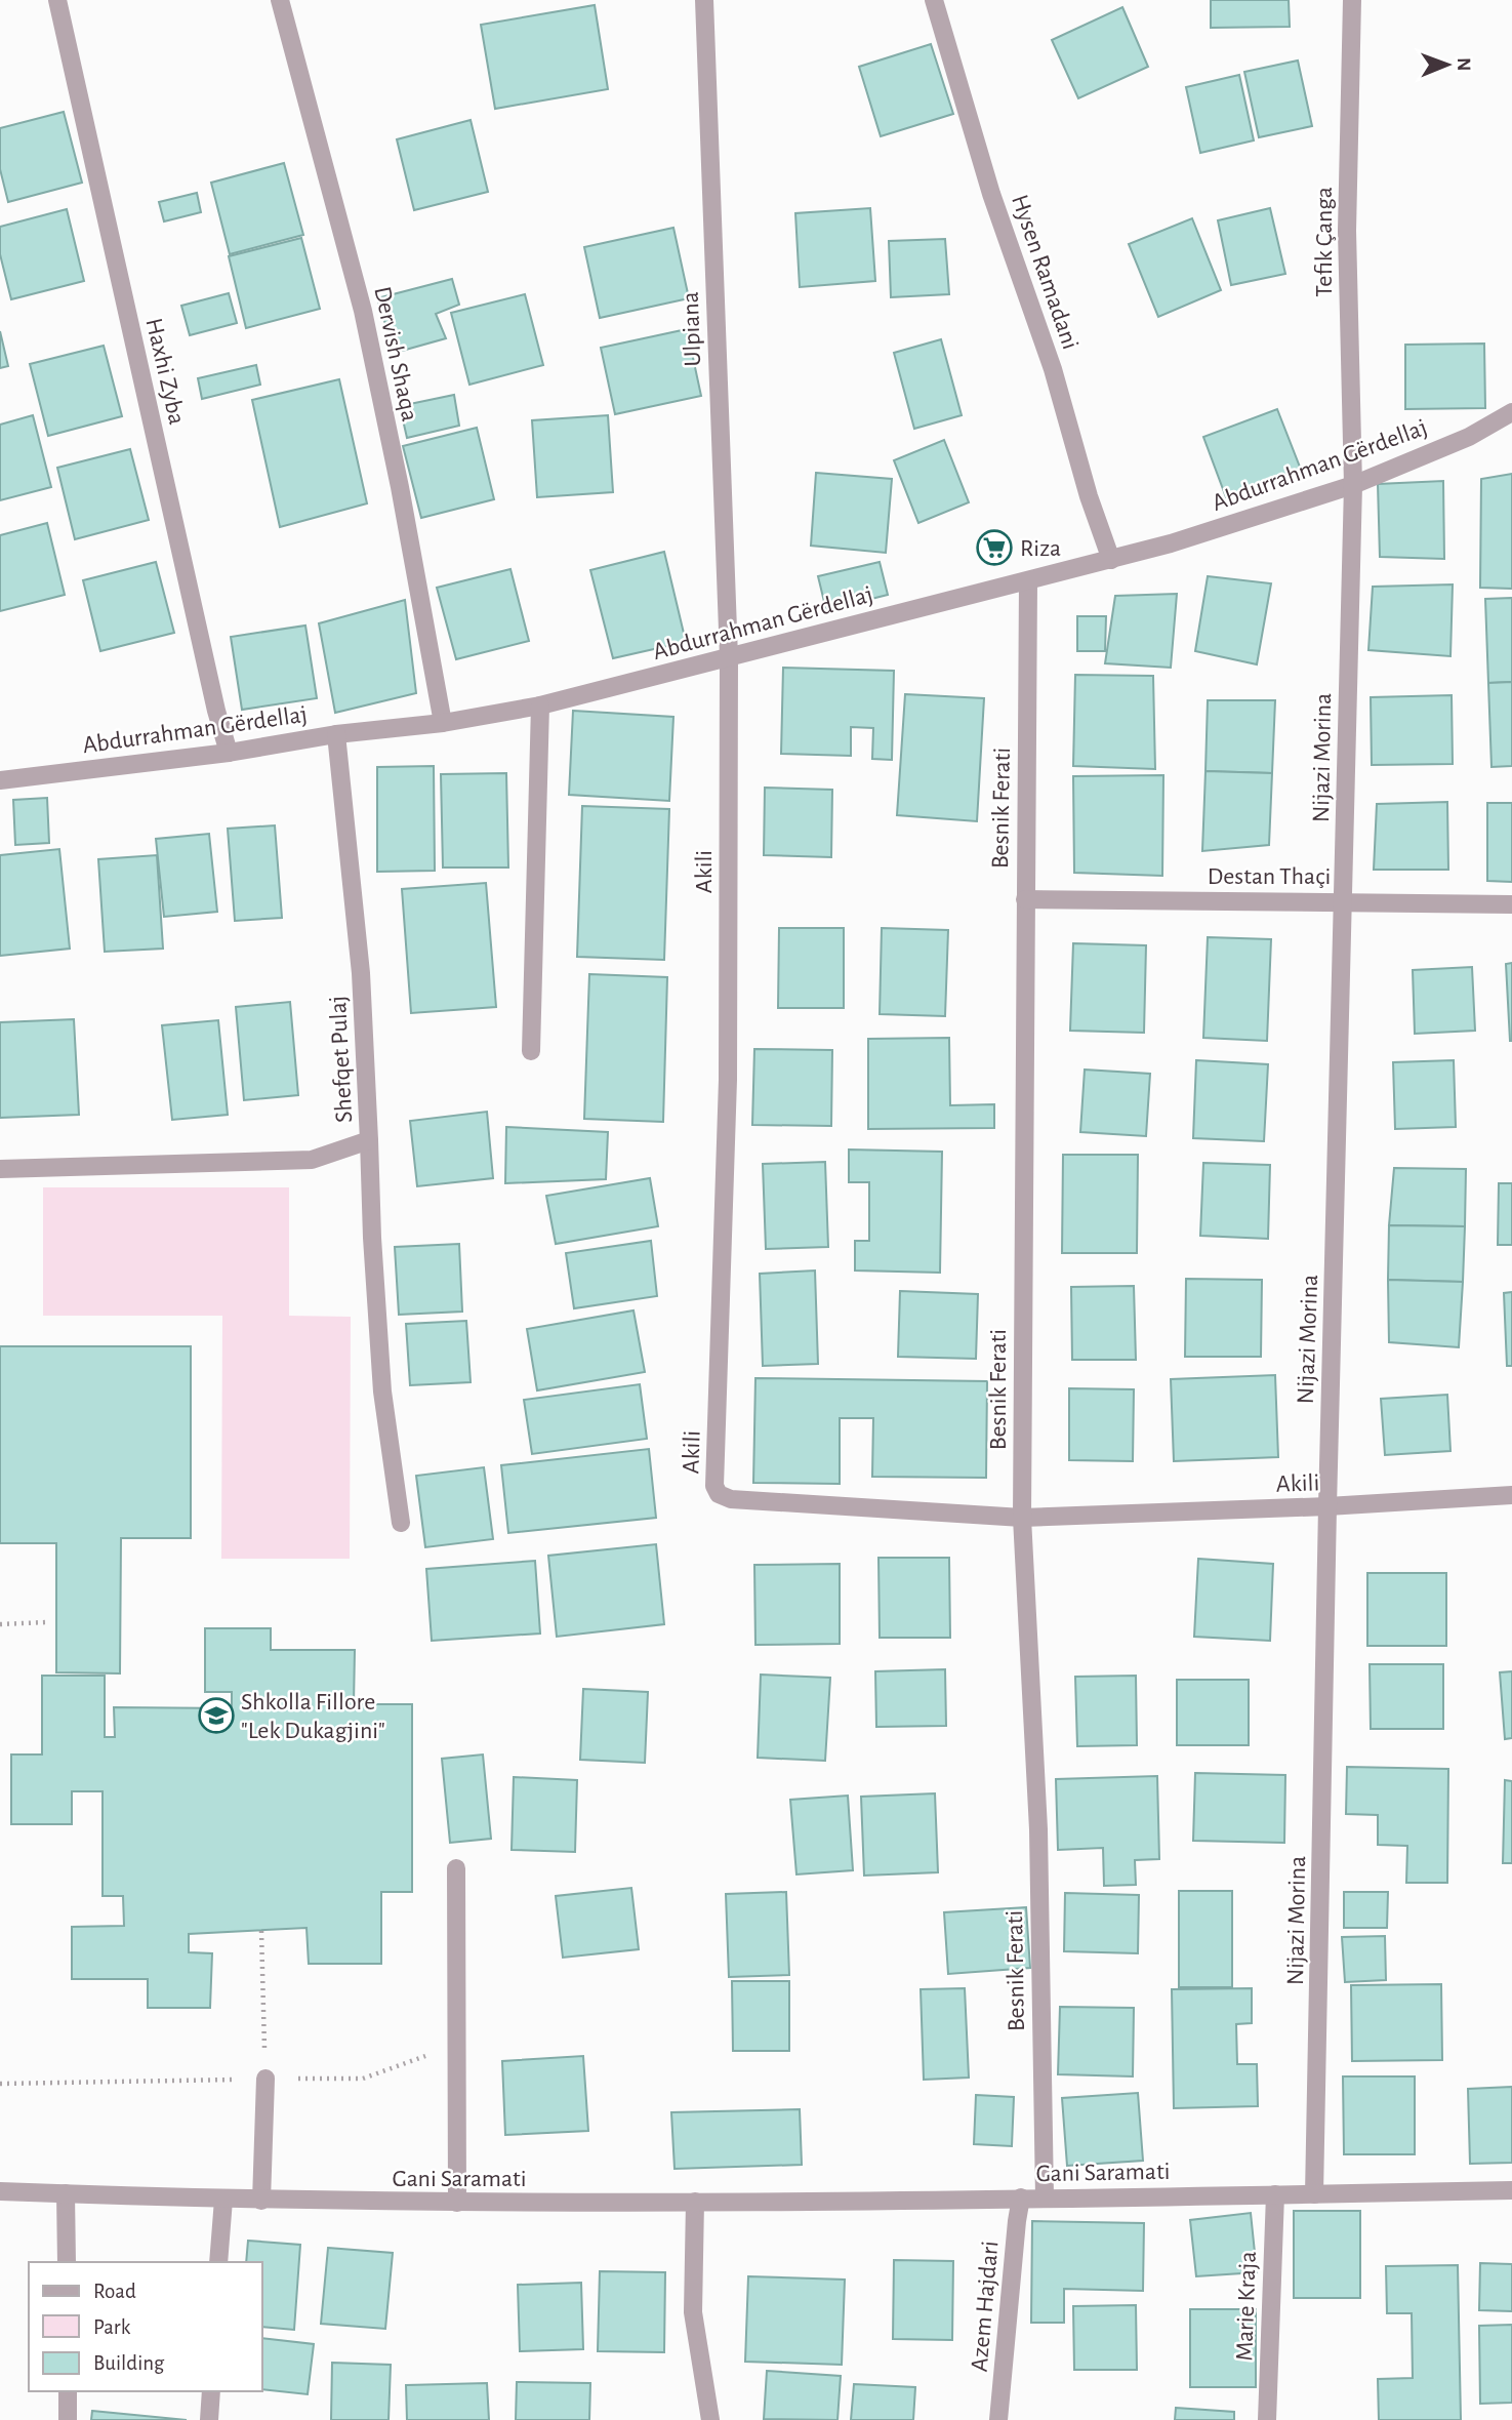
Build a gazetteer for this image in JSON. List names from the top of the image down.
{
  "streets": {
    "street": [
      "Tefik Çanga",
      "Hysen Ramadani",
      "Ulpiana",
      "Dervish Shaqa",
      "Haxhi Zyba",
      "Abdurrahman Gërdellaj",
      "Nijazi Morina",
      "Besnik Ferati",
      "Akili",
      "Destan Thaçi",
      "Shefqet Pulaj",
      "Gani Saramati",
      "Azem Hajdari",
      "Marie Kraja"
    ]
  },
  "crossings": [
    ["Tefik Çanga", "Abdurrahman Gërdellaj"],
    ["Tefik Çanga", "Nijazi Morina"],
    ["Hysen Ramadani", "Abdurrahman Gërdellaj"],
    ["Ulpiana", "Abdurrahman Gërdellaj"],
    ["Ulpiana", "Akili"],
    ["Dervish Shaqa", "Abdurrahman Gërdellaj"],
    ["Haxhi Zyba", "Abdurrahman Gërdellaj"],
    ["Abdurrahman Gërdellaj", "Nijazi Morina"],
    ["Abdurrahman Gërdellaj", "Besnik Ferati"],
    ["Abdurrahman Gërdellaj", "Akili"],
    ["Abdurrahman Gërdellaj", "Shefqet Pulaj"],
    ["Nijazi Morina", "Akili"],
    ["Nijazi Morina", "Destan Thaçi"],
    ["Nijazi Morina", "Gani Saramati"],
    ["Besnik Ferati", "Akili"],
    ["Besnik Ferati", "Destan Thaçi"],
    ["Besnik Ferati", "Gani Saramati"],
    ["Gani Saramati", "Azem Hajdari"],
    ["Gani Saramati", "Marie Kraja"]
  ],
  "places": {
    "supermarket": ["Riza"],
    "school or university": ["Shkolla Fillore \"Lek Dukagjini\""]
  },
  "legend": ["Road", "Park", "Building"],
  "north": "right"
}
